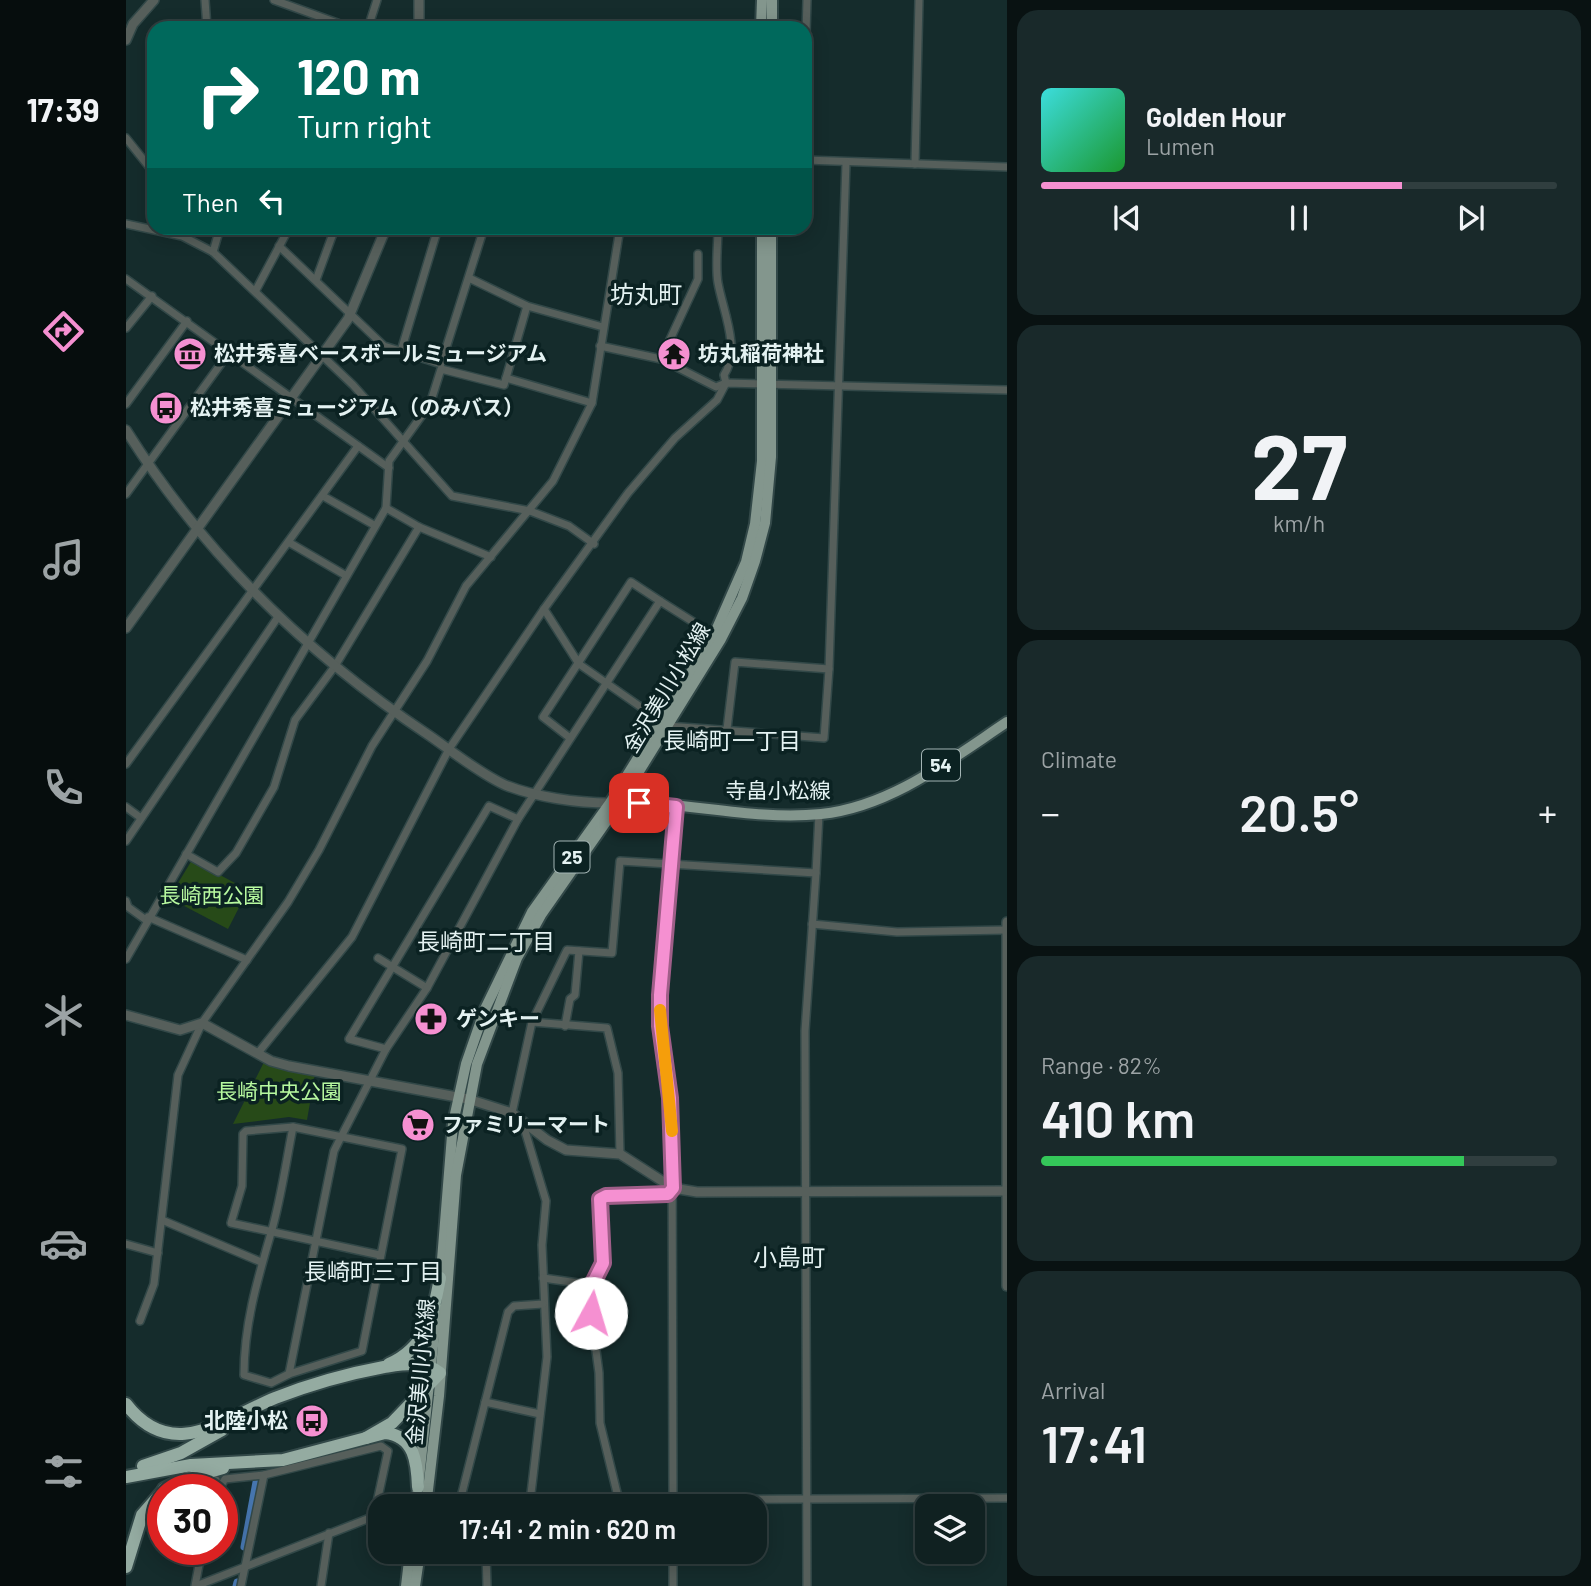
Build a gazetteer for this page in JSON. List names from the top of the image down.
{
  "streets": {
    "main road": [
      "金沢美川小松線",
      "54",
      "寺畠小松線",
      "25"
    ]
  },
  "crossings": [
    ["金沢美川小松線", "25"],
    ["寺畠小松線", "25"]
  ],
  "districts": [
    "坊丸町",
    "長崎町一丁目",
    "長崎町二丁目",
    "小島町",
    "長崎町三丁目"
  ],
  "parks": ["長崎西公園", "長崎中央公園"],
  "places": {
    "museum": ["松井秀喜ベースボールミュージアム"],
    "temple": ["坊丸稲荷神社"],
    "bus stop": ["松井秀喜ミュージアム（のみバス）", "北陸小松"],
    "pharmacy": ["ゲンキー"],
    "supermarket": ["ファミリーマート"]
  },
  "page": {
    "tabs": "17:39",
    "turn": ["120 m", "Turn right"],
    "song": ["Golden Hour", "Lumen"],
    "then": "Then",
    "tile": [
      ["27", "km/h"],
      "Climate",
      ["Range · 82%", "410 km"],
      ["Arrival", "17:41"]
    ],
    "heat": ["−", "20.5°", "+"],
    "limit": "30",
    "trip": "17:41 · 2 min · 620 m"
  }
}
